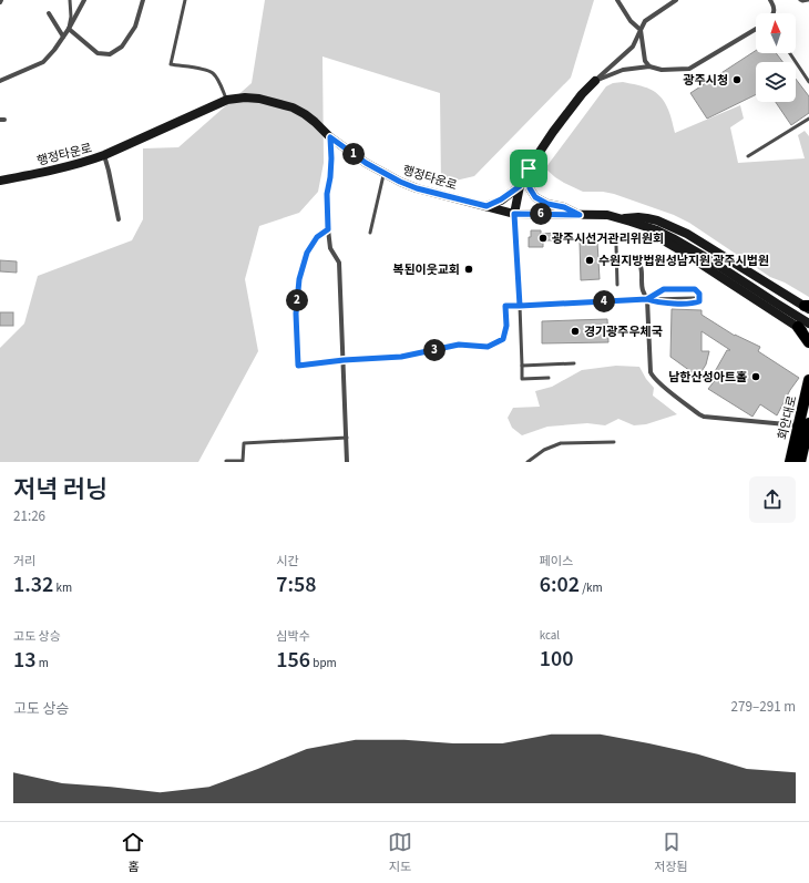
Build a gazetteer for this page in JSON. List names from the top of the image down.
{
  "streets": {
    "main road": ["회안대로"],
    "street": ["행정타운로"]
  },
  "places": [
    "광주시청",
    "광주시선거관리위원회",
    "수원지방법원성남지원 광주시법원",
    "복된이웃교회",
    "경기광주우체국",
    "남한산성아트홀"
  ],
  "north": "top",
  "page": {
    "pins": [
      "1",
      "6",
      "2",
      "4",
      "3"
    ],
    "heading": ["저녁 러닝", "21:26"],
    "stats": [
      ["거리", "1.32 km"],
      ["시간", "7:58"],
      ["페이스", "6:02 /km"],
      ["고도 상승", "13 m"],
      ["심박수", "156 bpm"],
      ["kcal", "100"]
    ],
    "chart": ["고도 상승", "279–291 m"],
    "tabs": ["홈", "지도", "저장됨"]
  }
}
